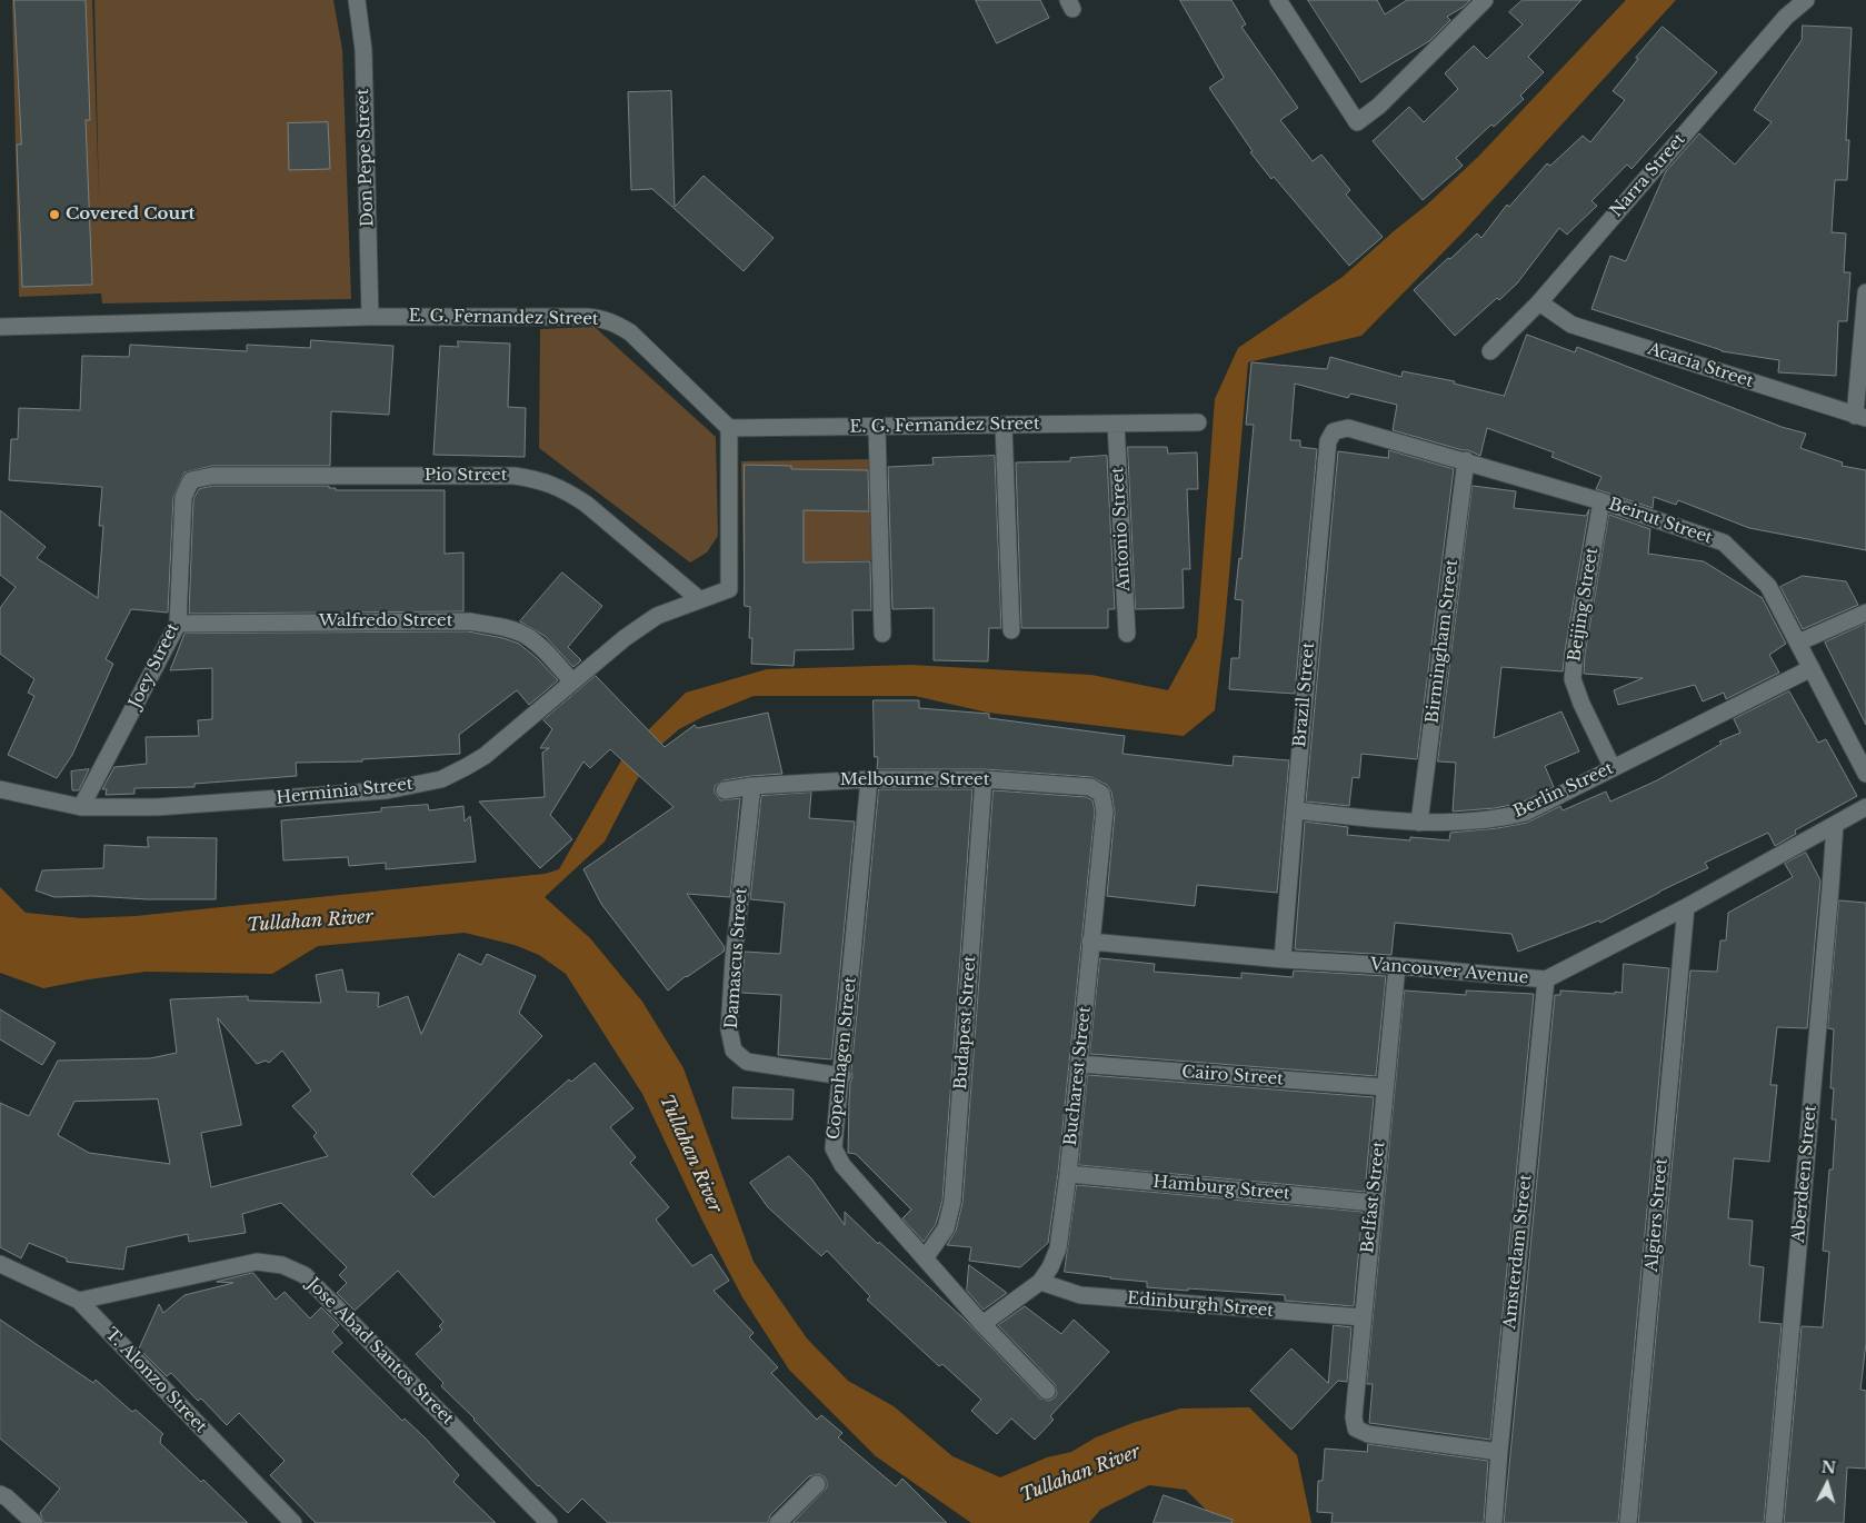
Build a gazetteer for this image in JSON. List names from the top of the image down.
{
  "streets": {
    "street": [
      "Don Pepe Street",
      "Narra Street",
      "E. G. Fernandez Street",
      "Acacia Street",
      "Pio Street",
      "Beirut Street",
      "Antonio Street",
      "Beijing Street",
      "Walfredo Street",
      "Birmingham Street",
      "Joey Street",
      "Brazil Street",
      "Melbourne Street",
      "Berlin Street",
      "Herminia Street",
      "Damascus Street",
      "Vancouver Avenue",
      "Budapest Street",
      "Copenhagen Street",
      "Bucharest Street",
      "Cairo Street",
      "Aberdeen Street",
      "Hamburg Street",
      "Belfast Street",
      "Algiers Street",
      "Amsterdam Street",
      "Edinburgh Street",
      "Jose Abad Santos Street",
      "T. Alonzo Street"
    ]
  },
  "crossings": [
    ["Don Pepe Street", "E. G. Fernandez Street"],
    ["Narra Street", "Acacia Street"],
    ["E. G. Fernandez Street", "Antonio Street"],
    ["E. G. Fernandez Street", "Herminia Street"],
    ["Pio Street", "Joey Street"],
    ["Pio Street", "Herminia Street"],
    ["Beirut Street", "Beijing Street"],
    ["Beirut Street", "Birmingham Street"],
    ["Beirut Street", "Brazil Street"],
    ["Beirut Street", "Berlin Street"],
    ["Beijing Street", "Berlin Street"],
    ["Walfredo Street", "Joey Street"],
    ["Walfredo Street", "Herminia Street"],
    ["Birmingham Street", "Berlin Street"],
    ["Joey Street", "Herminia Street"],
    ["Brazil Street", "Berlin Street"],
    ["Brazil Street", "Vancouver Avenue"],
    ["Melbourne Street", "Damascus Street"],
    ["Melbourne Street", "Budapest Street"],
    ["Melbourne Street", "Copenhagen Street"],
    ["Melbourne Street", "Bucharest Street"],
    ["Damascus Street", "Copenhagen Street"],
    ["Vancouver Avenue", "Bucharest Street"],
    ["Vancouver Avenue", "Aberdeen Street"],
    ["Vancouver Avenue", "Belfast Street"],
    ["Vancouver Avenue", "Algiers Street"],
    ["Vancouver Avenue", "Amsterdam Street"],
    ["Budapest Street", "Copenhagen Street"],
    ["Copenhagen Street", "Bucharest Street"],
    ["Bucharest Street", "Cairo Street"],
    ["Bucharest Street", "Hamburg Street"],
    ["Bucharest Street", "Edinburgh Street"],
    ["Cairo Street", "Belfast Street"],
    ["Hamburg Street", "Belfast Street"],
    ["Belfast Street", "Amsterdam Street"],
    ["Belfast Street", "Edinburgh Street"],
    ["Jose Abad Santos Street", "T. Alonzo Street"]
  ],
  "water": ["Tullahan River"],
  "places": ["Covered Court"],
  "north": "top"
}
